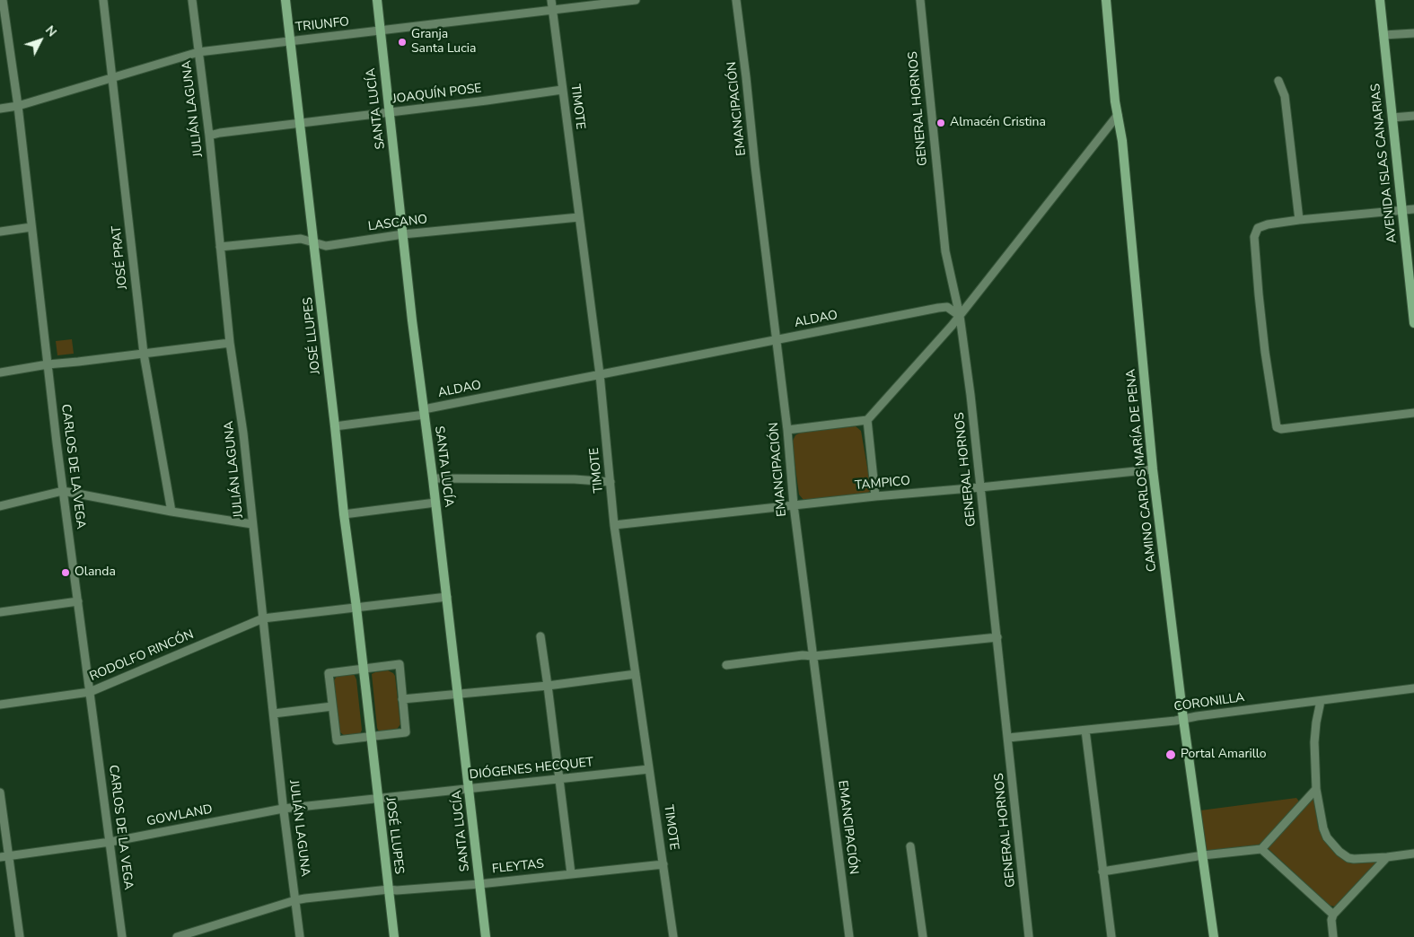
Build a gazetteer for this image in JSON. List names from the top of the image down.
{
  "streets": {
    "street": [
      "TRIUNFO",
      "JOAQUÍN POSE",
      "TIMOTE",
      "JULIÁN LAGUNA",
      "SANTA LUCÍA",
      "EMANCIPACIÓN",
      "GENERAL HORNOS",
      "AVENIDA ISLAS CANARIAS",
      "LASCANO",
      "JOSÉ PRAT",
      "ALDAO",
      "JOSÉ LLUPES",
      "CARLOS DE LA VEGA",
      "CAMINO CARLOS MARÍA DE PENA",
      "TAMPICO",
      "RODOLFO RINCÓN",
      "CORONILLA",
      "DIÓGENES HECQUET",
      "GOWLAND",
      "FLEYTAS"
    ]
  },
  "crossings": [
    ["TRIUNFO", "TIMOTE"],
    ["TRIUNFO", "JULIÁN LAGUNA"],
    ["TRIUNFO", "SANTA LUCÍA"],
    ["TRIUNFO", "JOSÉ PRAT"],
    ["TRIUNFO", "JOSÉ LLUPES"],
    ["TRIUNFO", "CARLOS DE LA VEGA"],
    ["JOAQUÍN POSE", "TIMOTE"],
    ["JOAQUÍN POSE", "JULIÁN LAGUNA"],
    ["JOAQUÍN POSE", "SANTA LUCÍA"],
    ["JOAQUÍN POSE", "JOSÉ LLUPES"],
    ["TIMOTE", "LASCANO"],
    ["TIMOTE", "ALDAO"],
    ["TIMOTE", "TAMPICO"],
    ["TIMOTE", "DIÓGENES HECQUET"],
    ["TIMOTE", "FLEYTAS"],
    ["JULIÁN LAGUNA", "LASCANO"],
    ["JULIÁN LAGUNA", "RODOLFO RINCÓN"],
    ["JULIÁN LAGUNA", "DIÓGENES HECQUET"],
    ["JULIÁN LAGUNA", "GOWLAND"],
    ["JULIÁN LAGUNA", "FLEYTAS"],
    ["SANTA LUCÍA", "LASCANO"],
    ["SANTA LUCÍA", "ALDAO"],
    ["SANTA LUCÍA", "RODOLFO RINCÓN"],
    ["SANTA LUCÍA", "DIÓGENES HECQUET"],
    ["SANTA LUCÍA", "FLEYTAS"],
    ["EMANCIPACIÓN", "ALDAO"],
    ["EMANCIPACIÓN", "TAMPICO"],
    ["GENERAL HORNOS", "ALDAO"],
    ["GENERAL HORNOS", "TAMPICO"],
    ["GENERAL HORNOS", "CORONILLA"],
    ["LASCANO", "JOSÉ LLUPES"],
    ["ALDAO", "JOSÉ LLUPES"],
    ["JOSÉ LLUPES", "RODOLFO RINCÓN"],
    ["JOSÉ LLUPES", "DIÓGENES HECQUET"],
    ["JOSÉ LLUPES", "FLEYTAS"],
    ["CARLOS DE LA VEGA", "RODOLFO RINCÓN"],
    ["CARLOS DE LA VEGA", "GOWLAND"],
    ["CAMINO CARLOS MARÍA DE PENA", "TAMPICO"],
    ["CAMINO CARLOS MARÍA DE PENA", "CORONILLA"],
    ["DIÓGENES HECQUET", "GOWLAND"]
  ],
  "places": [
    "Granja Santa Lucia",
    "Almacén Cristina",
    "Olanda",
    "Portal Amarillo"
  ],
  "north": "top right"
}
